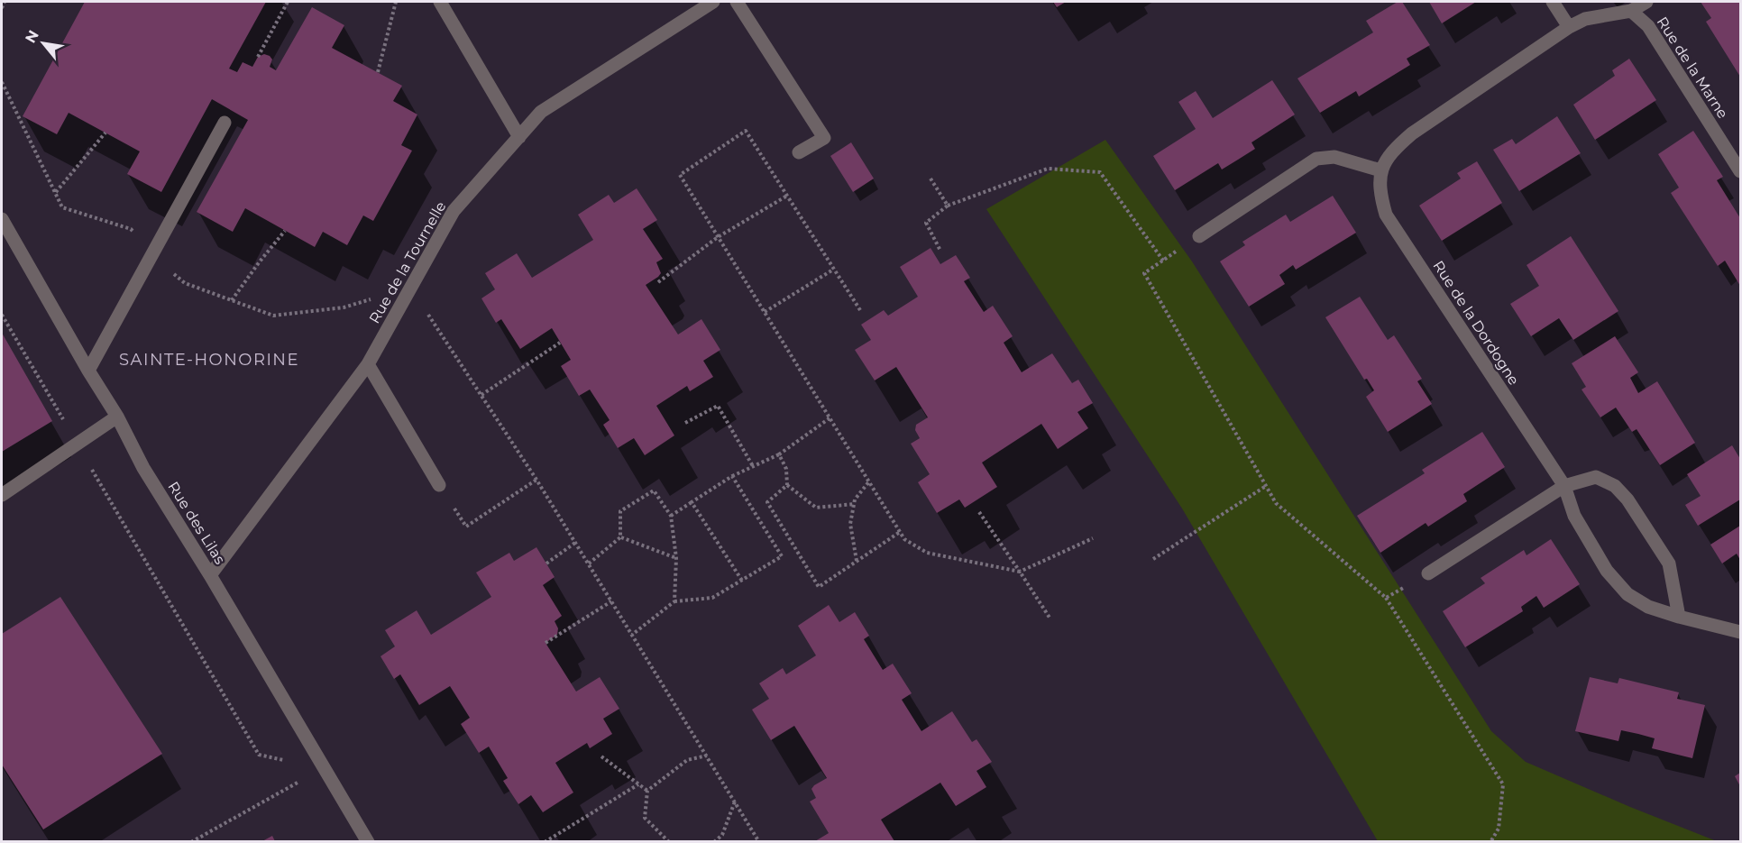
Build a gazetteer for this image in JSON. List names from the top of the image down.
{
  "streets": {
    "street": [
      "Rue de la Marne",
      "Rue de la Tournelle",
      "Rue de la Dordogne",
      "Rue des Lilas"
    ]
  },
  "crossings": [
    ["Rue de la Tournelle", "Rue des Lilas"]
  ],
  "districts": ["SAINTE-HONORINE"],
  "north": "top left"
}
